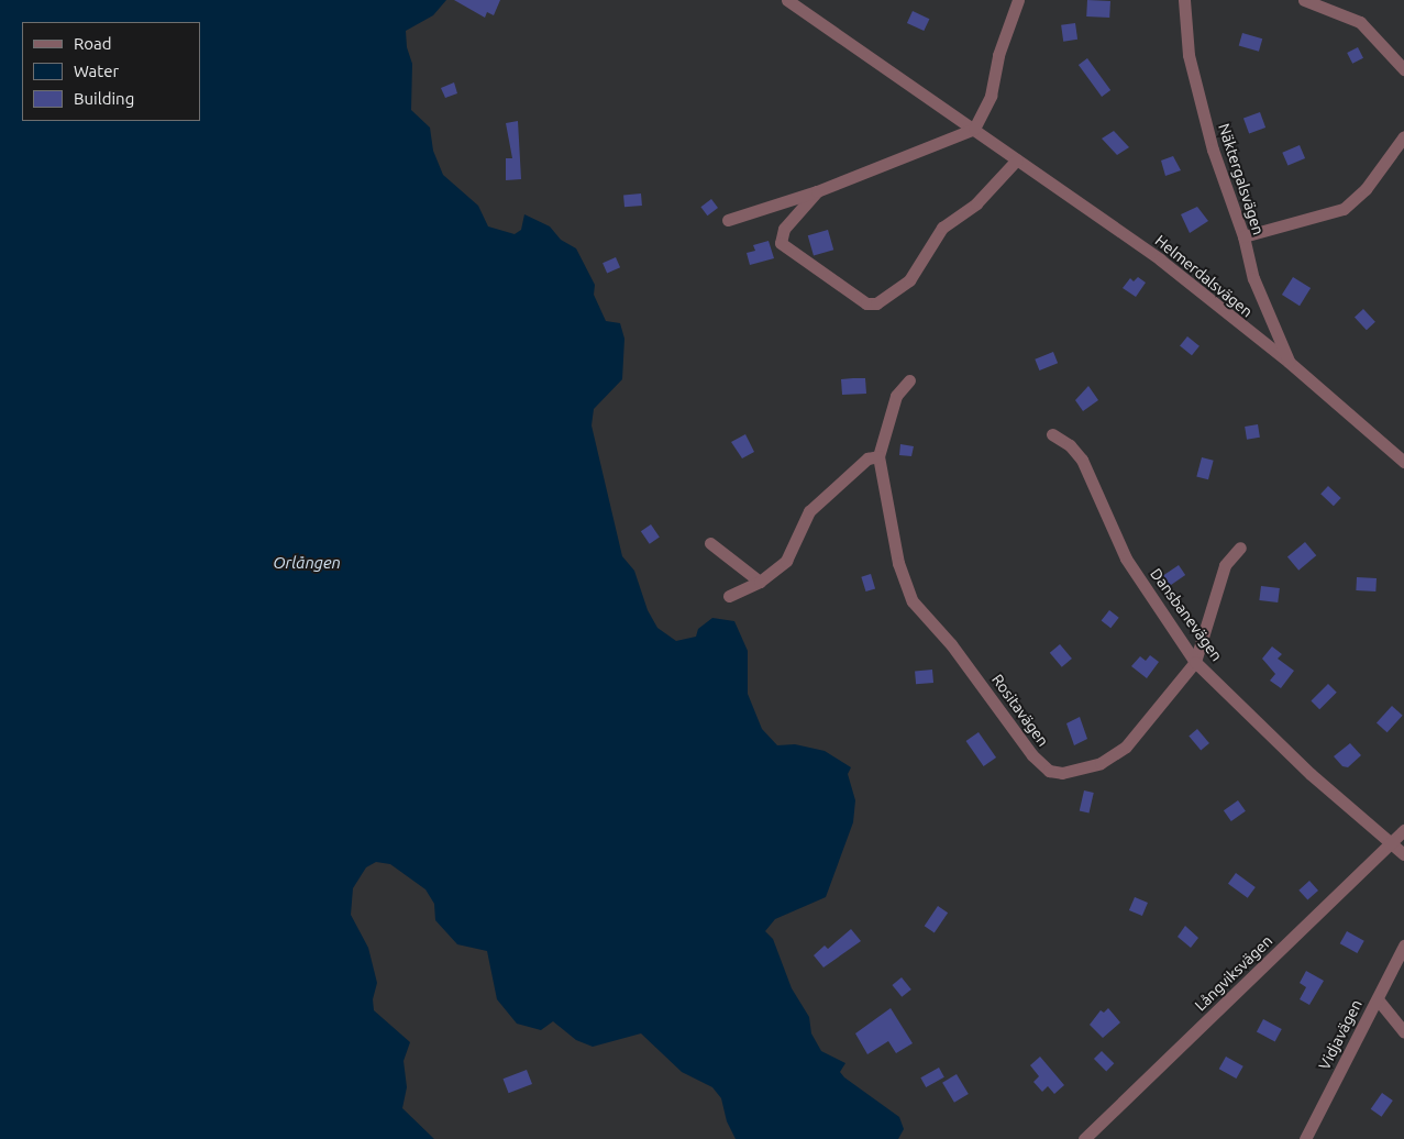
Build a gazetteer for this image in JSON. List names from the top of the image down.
{
  "streets": {
    "street": [
      "Näktergalsvägen",
      "Helmerdalsvägen",
      "Dansbanevägen",
      "Rositavägen",
      "Långviksvägen",
      "Vidjavägen"
    ]
  },
  "crossings": [
    ["Näktergalsvägen", "Helmerdalsvägen"],
    ["Dansbanevägen", "Rositavägen"],
    ["Dansbanevägen", "Långviksvägen"]
  ],
  "water": ["Orlången"],
  "legend": ["Road", "Water", "Building"]
}
